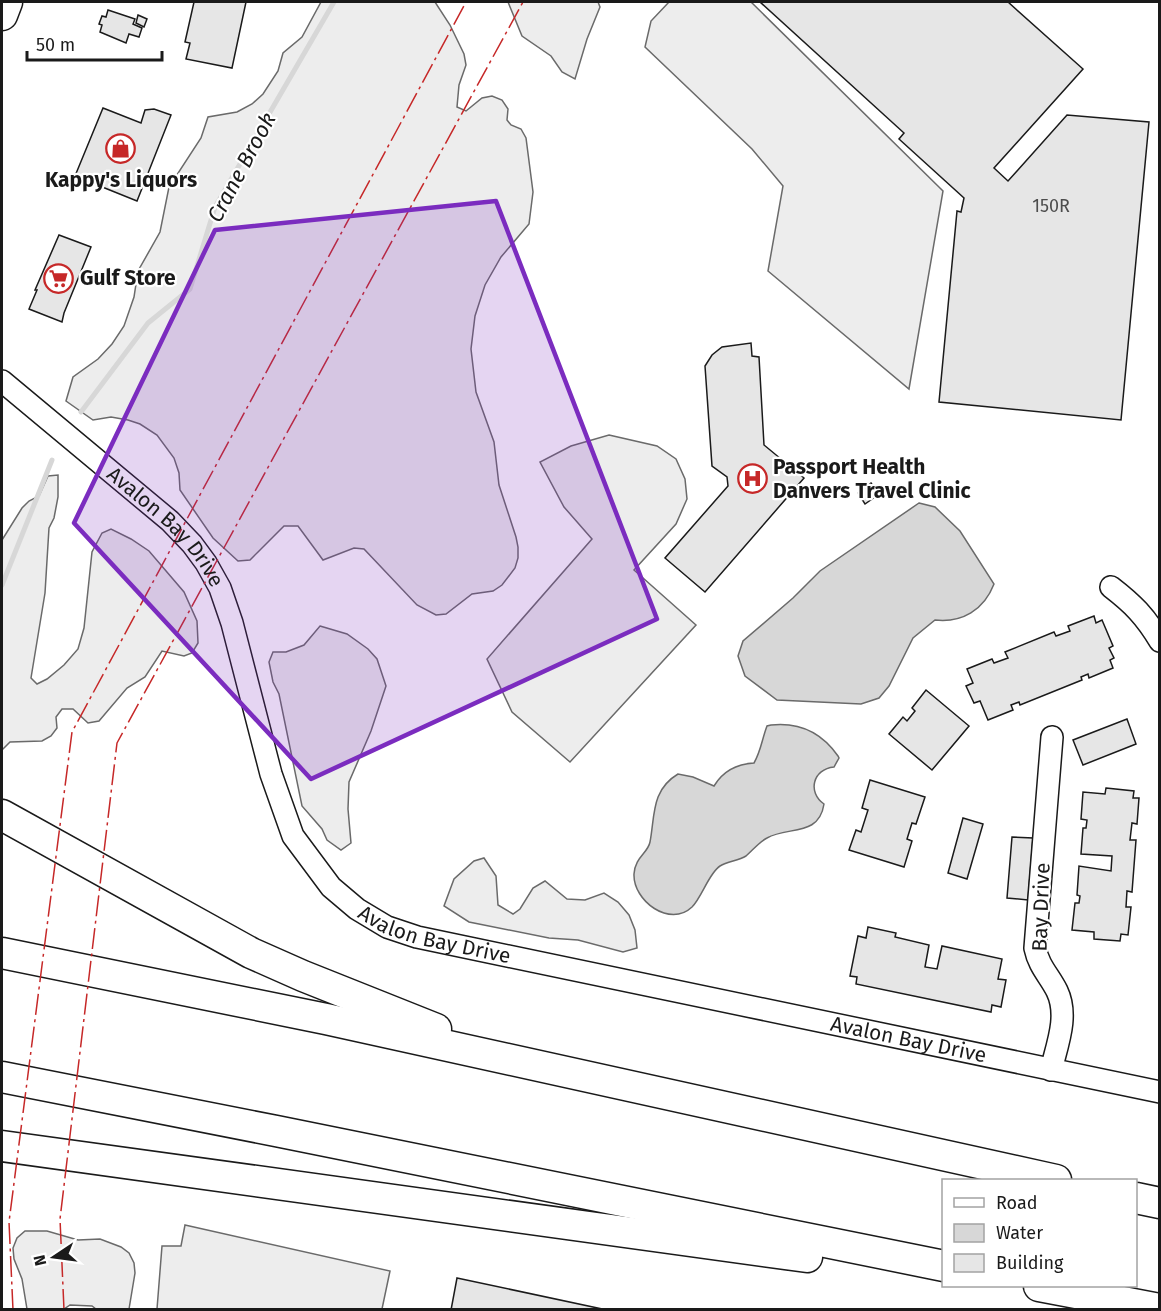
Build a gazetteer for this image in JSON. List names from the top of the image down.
{
  "streets": {
    "street": ["Avalon Bay Drive", "Bay Drive"]
  },
  "crossings": [
    ["Avalon Bay Drive", "Bay Drive"]
  ],
  "water": ["Crane Brook"],
  "places": {
    "shop": ["Kappy's Liquors"],
    "supermarket": ["Gulf Store"],
    "hospital": ["Passport Health Danvers Travel Clinic"]
  },
  "house_numbers": ["150R"],
  "legend": ["Road", "Water", "Building"],
  "scale_bar": "50 m",
  "north": "left"
}
